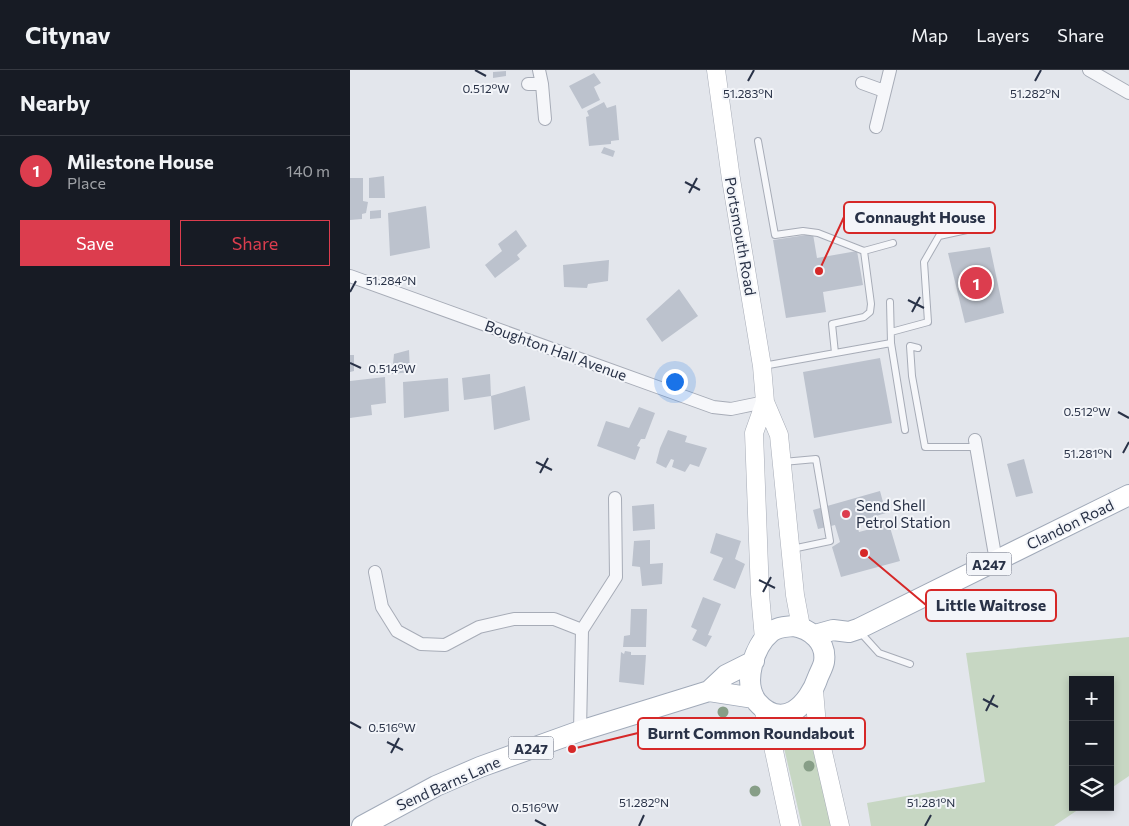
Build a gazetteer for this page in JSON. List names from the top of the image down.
{
  "streets": {
    "main road": [
      "Portsmouth Road",
      "Clandon Road",
      "A247",
      "Send Barns Lane"
    ],
    "street": ["Boughton Hall Avenue"]
  },
  "crossings": [
    ["Portsmouth Road", "Boughton Hall Avenue"],
    ["Portsmouth Road", "Clandon Road"],
    ["Portsmouth Road", "Send Barns Lane"],
    ["Clandon Road", "Send Barns Lane"]
  ],
  "places": [
    "Connaught House",
    "Send Shell Petrol Station",
    "Little Waitrose",
    "Burnt Common Roundabout"
  ],
  "page": {
    "header": "Citynav",
    "nav": ["Map", "Layers", "Share"],
    "heading": "Nearby",
    "list": [
      {
        "mark": "1",
        "name": "Milestone House",
        "note": "Place",
        "value": "140 m"
      }
    ],
    "buttons": ["Save", "Share"],
    "pins": "1",
    "map_buttons": ["+", "−"]
  },
  "coordinates": [
    "0.512°W",
    "51.283°N",
    "51.282°N",
    "51.284°N",
    "0.514°W",
    "51.281°N",
    "0.516°W"
  ]
}
